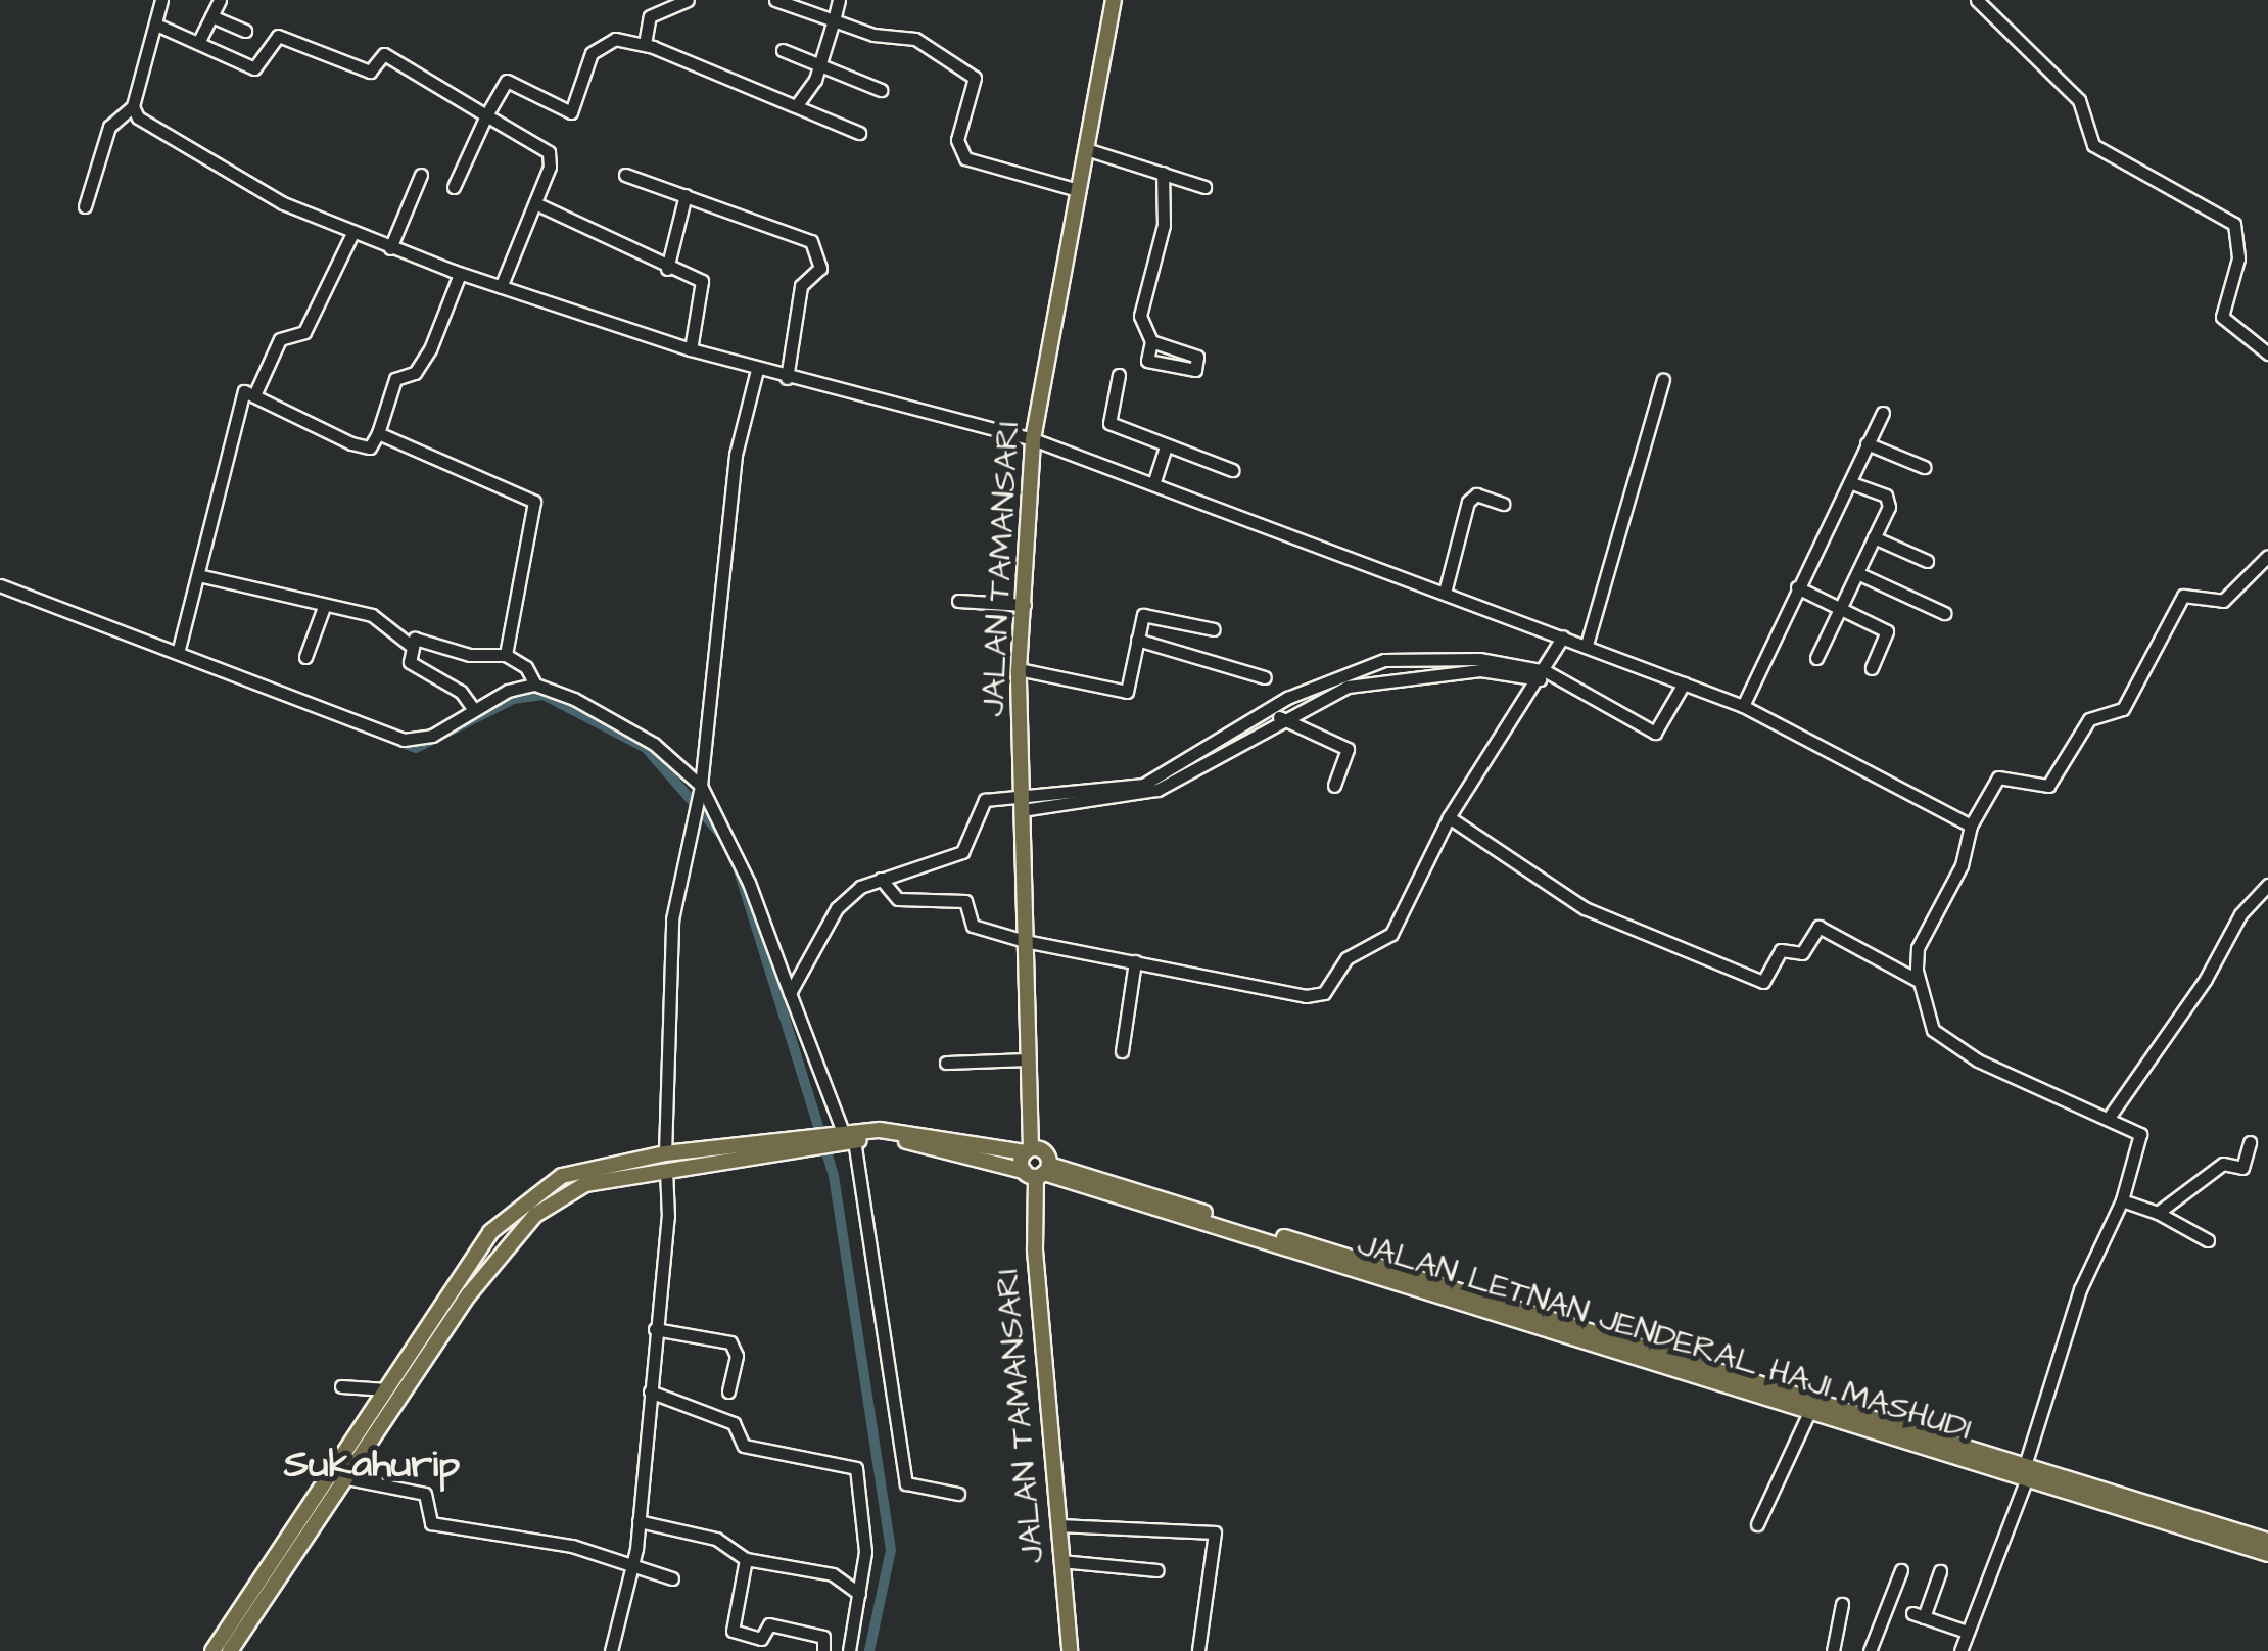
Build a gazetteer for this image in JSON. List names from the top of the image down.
{
  "streets": {
    "main road": ["JALAN TAMANSARI", "JALAN LETNAN JENDERAL HAJI MASHUDI"]
  },
  "crossings": [
    ["JALAN TAMANSARI", "JALAN LETNAN JENDERAL HAJI MASHUDI"]
  ],
  "districts": ["Sukahurip"]
}
